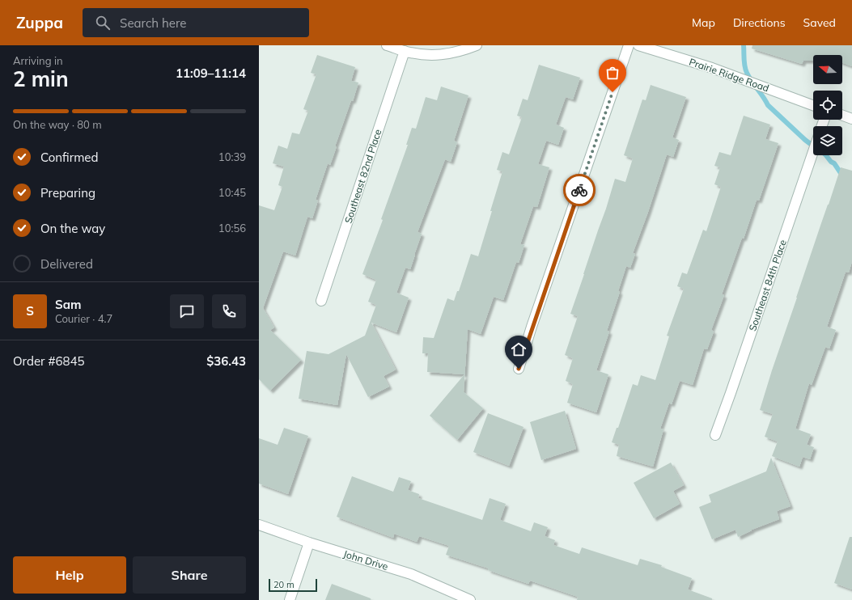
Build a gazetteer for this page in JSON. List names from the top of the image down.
{
  "streets": {
    "street": [
      "Prairie Ridge Road",
      "Southeast 82nd Place",
      "Southeast 84th Place",
      "John Drive"
    ]
  },
  "scale_bar": "20 m",
  "north": "left",
  "page": {
    "header": "Zuppa",
    "search": "Search here",
    "nav": ["Map", "Directions", "Saved"],
    "heading": ["2 min", "Arriving in", "11:09–11:14"],
    "panel": [
      "Sam",
      "Courier · 4.7",
      "Order #6845",
      "$36.43"
    ],
    "bar": "On the way · 80 m",
    "list": [
      ["Confirmed", "10:39"],
      ["Preparing", "10:45"],
      ["On the way", "10:56"],
      "Delivered"
    ],
    "round": "S",
    "buttons": ["Help", "Share"],
    "scale": "20 m"
  }
}
